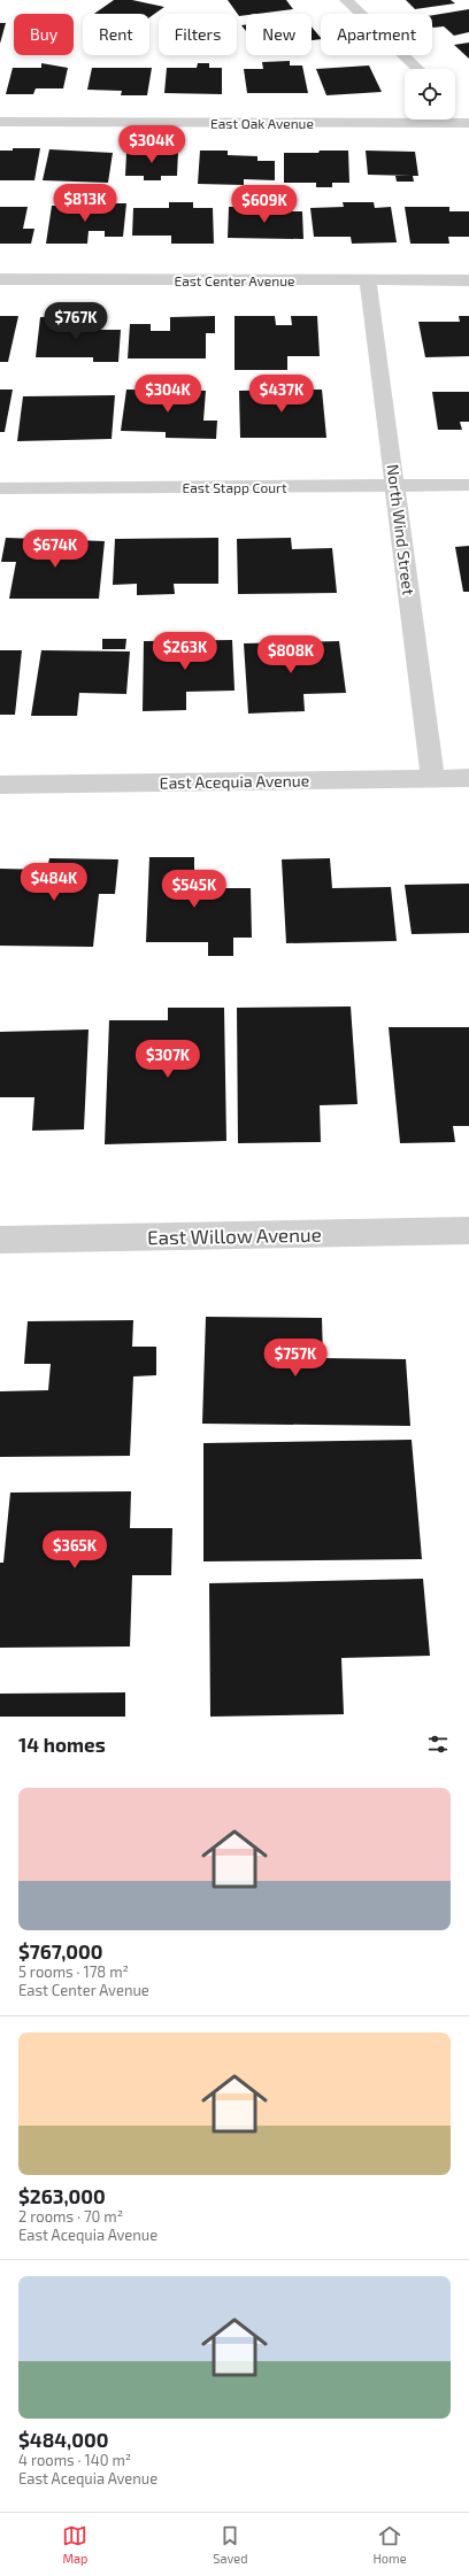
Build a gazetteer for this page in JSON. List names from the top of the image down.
{
  "streets": {
    "street": [
      "East Oak Avenue",
      "East Center Avenue",
      "East Stapp Court",
      "North Wind Street",
      "East Acequia Avenue",
      "East Willow Avenue"
    ]
  },
  "crossings": [
    ["East Center Avenue", "North Wind Street"],
    ["East Stapp Court", "North Wind Street"],
    ["North Wind Street", "East Acequia Avenue"]
  ],
  "page": {
    "chip": [
      "Buy",
      "Rent",
      "Filters",
      "New",
      "Apartment"
    ],
    "price": [
      "$304K",
      "$813K",
      "$609K",
      "$767K",
      "$304K",
      "$437K",
      "$674K",
      "$263K",
      "$808K",
      "$484K",
      "$545K",
      "$307K",
      "$757K",
      "$365K"
    ],
    "heading": "14 homes",
    "list": [
      {
        "name": "$767,000",
        "note": "5 rooms · 178 m² · East Center Avenue"
      },
      {
        "name": "$263,000",
        "note": "2 rooms · 70 m² · East Acequia Avenue"
      },
      {
        "name": "$484,000",
        "note": "4 rooms · 140 m² · East Acequia Avenue"
      }
    ],
    "tabs": ["Map", "Saved", "Home"]
  }
}
